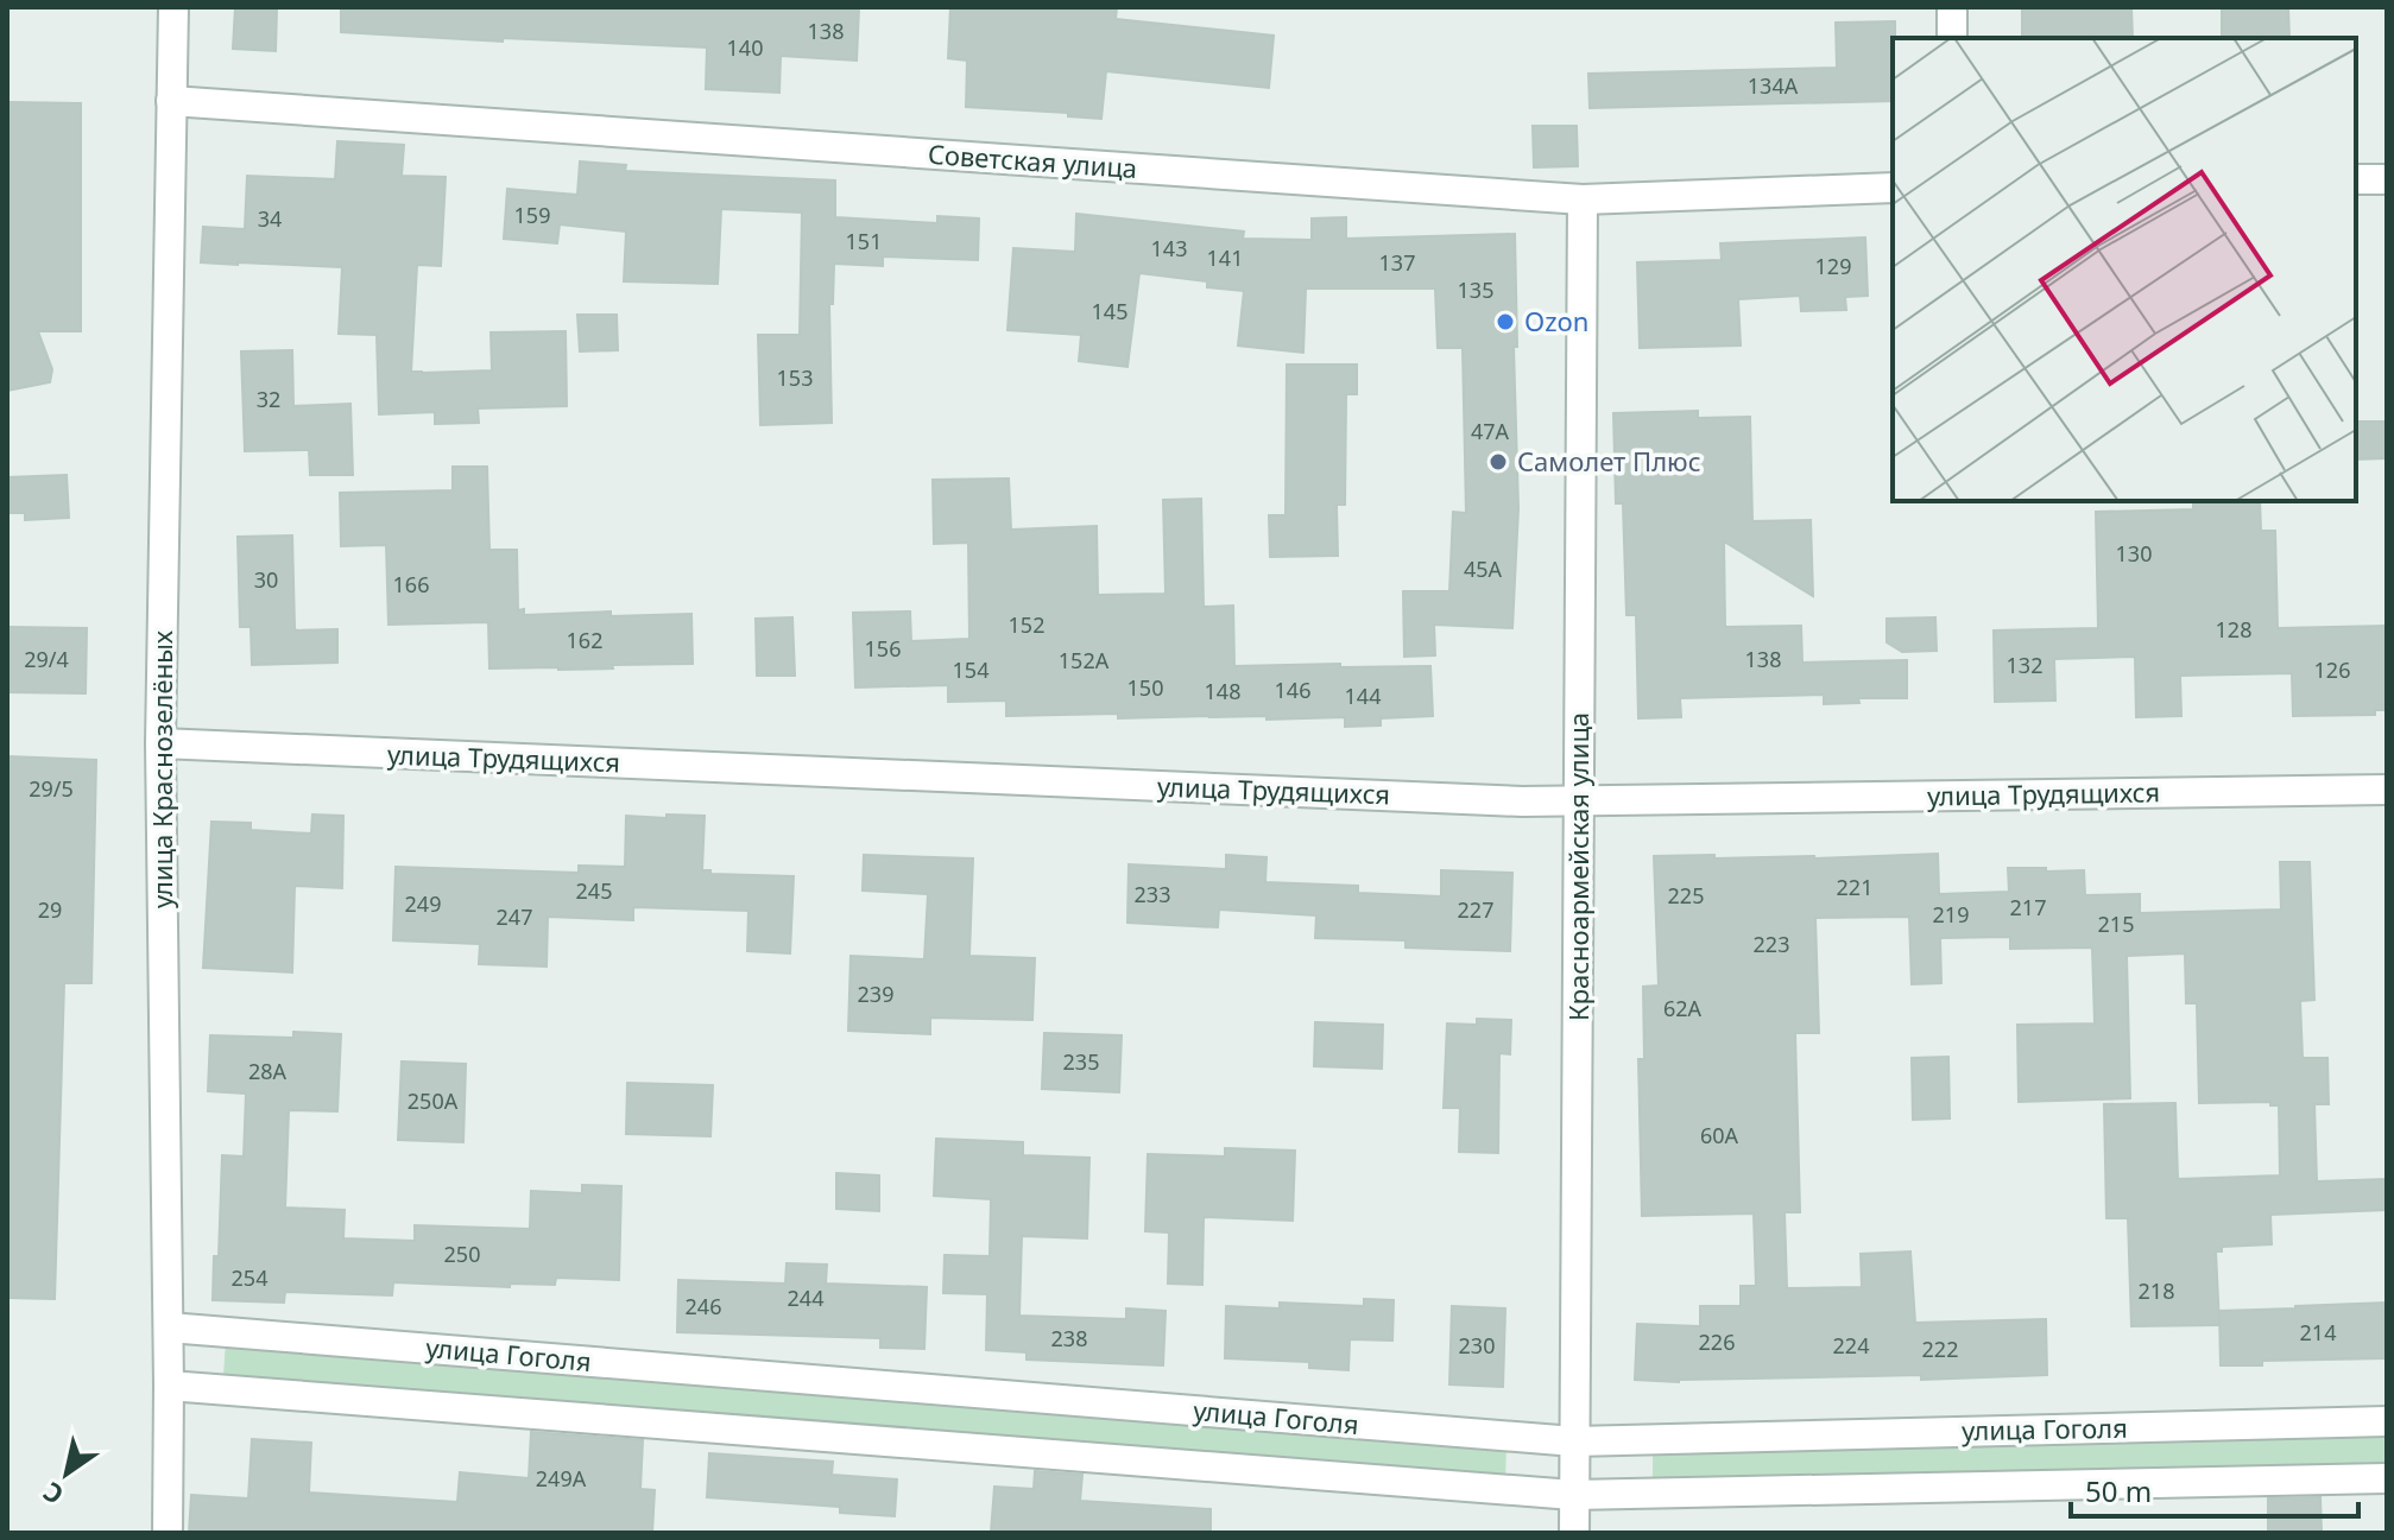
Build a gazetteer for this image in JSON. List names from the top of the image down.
{
  "streets": {
    "street": [
      "Советская улица",
      "улица Трудящихся",
      "улица Краснозелёных",
      "Красноармейская улица",
      "улица Гоголя"
    ]
  },
  "crossings": [
    ["Советская улица", "улица Краснозелёных"],
    ["Советская улица", "Красноармейская улица"],
    ["улица Трудящихся", "улица Краснозелёных"],
    ["улица Трудящихся", "Красноармейская улица"],
    ["улица Краснозелёных", "улица Гоголя"],
    ["Красноармейская улица", "улица Гоголя"]
  ],
  "places": ["Ozon", "Самолет Плюс"],
  "house_numbers": [
    "138",
    "140",
    "134А",
    "159",
    "34",
    "151",
    "143",
    "141",
    "137",
    "129",
    "135",
    "145",
    "153",
    "32",
    "47А",
    "130",
    "45А",
    "30",
    "166",
    "152",
    "128",
    "162",
    "156",
    "29/4",
    "138",
    "152А",
    "132",
    "154",
    "126",
    "150",
    "146",
    "148",
    "144",
    "29/5",
    "221",
    "245",
    "233",
    "225",
    "249",
    "217",
    "29",
    "227",
    "219",
    "247",
    "215",
    "223",
    "239",
    "62А",
    "235",
    "28А",
    "250А",
    "60А",
    "250",
    "254",
    "218",
    "244",
    "246",
    "214",
    "238",
    "226",
    "230",
    "224",
    "222",
    "249А"
  ],
  "scale_bar": "50 m",
  "north": "bottom left"
}
